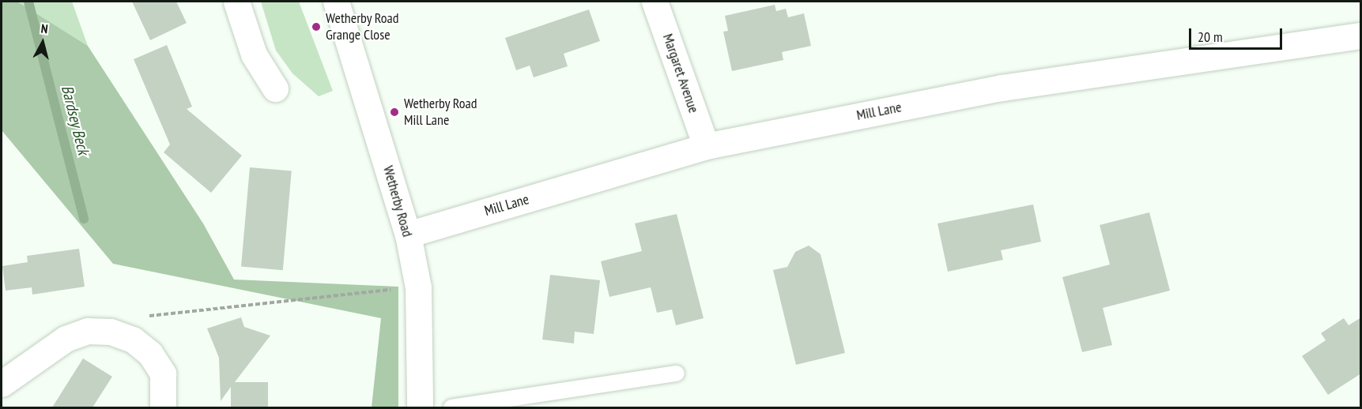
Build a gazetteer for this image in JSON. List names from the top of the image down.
{
  "streets": {
    "street": ["Margaret Avenue", "Mill Lane", "Wetherby Road"]
  },
  "crossings": [
    ["Margaret Avenue", "Mill Lane"],
    ["Mill Lane", "Wetherby Road"]
  ],
  "water": ["Bardsey Beck"],
  "places": ["Wetherby Road Grange Close", "Wetherby Road Mill Lane"],
  "scale_bar": "20 m",
  "north": "top"
}
